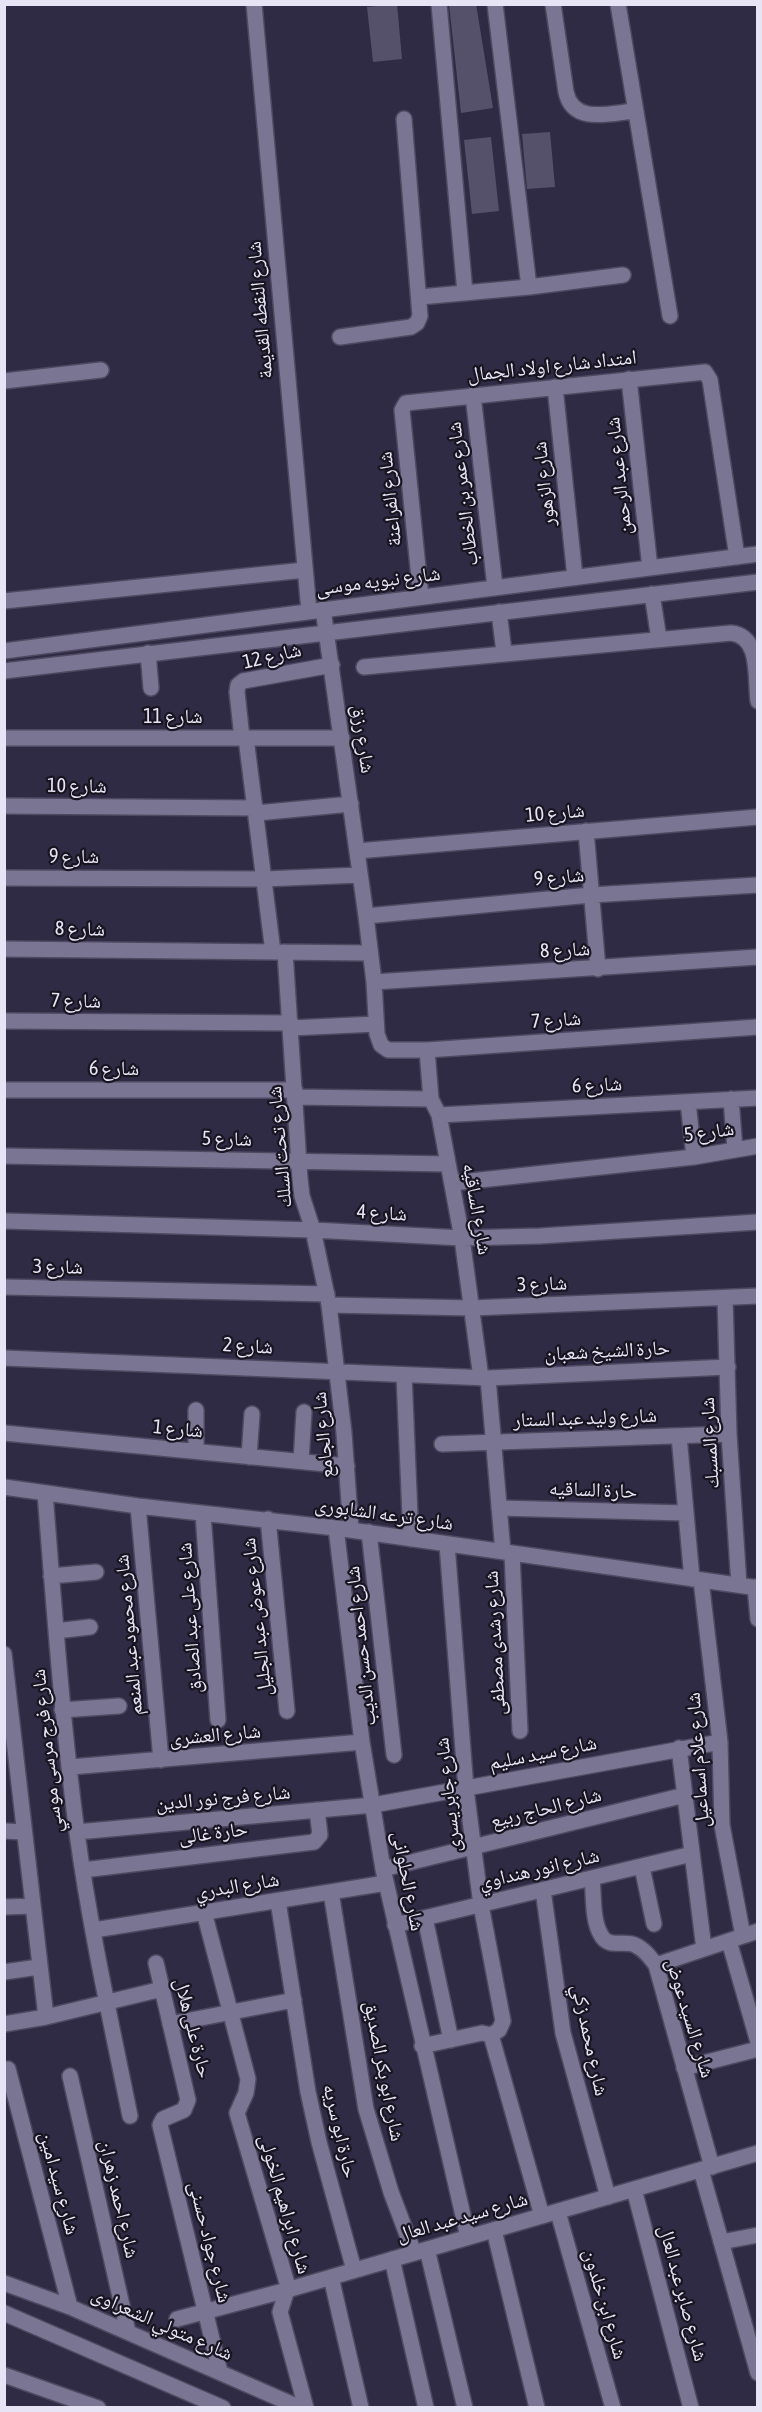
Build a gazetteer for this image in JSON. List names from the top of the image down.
{
  "streets": {
    "street": [
      "شارع النقطه القديمة",
      "امتداد شارع اولاد الجمال",
      "شارع عبد الرحمن",
      "شارع الزهور",
      "شارع عمر بن الخطاب",
      "شارع الفراعنة",
      "شارع نبويه موسى",
      "شارع 12",
      "شارع 11",
      "شارع رزق",
      "شارع 10",
      "شارع 9",
      "شارع 8",
      "شارع 7",
      "شارع 6",
      "شارع 5",
      "شارع تحت السلك",
      "شارع الساقيه",
      "شارع 4",
      "شارع 3",
      "شارع 2",
      "حارة الشيخ شعبان",
      "شارع وليد عبد الستار",
      "شارع 1",
      "شارع الجامع",
      "شارع المسبك",
      "حارة الساقيه",
      "شارع ترعه الشابورى",
      "شارع عوض عبد الجليل",
      "شارع على عبد الصادق",
      "شارع محمود عبد المنعم",
      "شارع رشدى مصطفى",
      "شارع احمد حسن الديب",
      "شارع العشرى",
      "شارع فرج مرسى موسي",
      "شارع سيد سليم",
      "شارع علام اسماعيل",
      "شارع جابر يسرى",
      "شارع فرج نور الدين",
      "شارع الحاج ربيع",
      "حارة غالى",
      "شارع انور هنداوي",
      "شارع الحلوانى",
      "شارع البدري",
      "شارع السيد عوض",
      "حارة على هلال",
      "شارع محمد زكي",
      "شارع ابو بكر الصديق",
      "حارة ابو سريه",
      "شارع سيد امين",
      "شارع احمد زهران",
      "شارع ابراهيم الخولى",
      "شارع سيد عبد العال",
      "شارع جواد حسنى",
      "شارع صابر عبد العال",
      "شارع ابن خلدون",
      "شارع متولي الشعراوى"
    ]
  },
  "crossings": [
    ["شارع النقطه القديمة", "شارع نبويه موسى"],
    ["شارع النقطه القديمة", "شارع رزق"],
    ["امتداد شارع اولاد الجمال", "شارع عبد الرحمن"],
    ["امتداد شارع اولاد الجمال", "شارع الزهور"],
    ["امتداد شارع اولاد الجمال", "شارع عمر بن الخطاب"],
    ["امتداد شارع اولاد الجمال", "شارع الفراعنة"],
    ["امتداد شارع اولاد الجمال", "شارع نبويه موسى"],
    ["شارع عبد الرحمن", "شارع نبويه موسى"],
    ["شارع الزهور", "شارع نبويه موسى"],
    ["شارع عمر بن الخطاب", "شارع نبويه موسى"],
    ["شارع الفراعنة", "شارع نبويه موسى"],
    ["شارع نبويه موسى", "شارع رزق"],
    ["شارع 12", "شارع 11"],
    ["شارع 12", "شارع رزق"],
    ["شارع 12", "شارع تحت السلك"],
    ["شارع 11", "شارع رزق"],
    ["شارع 11", "شارع تحت السلك"],
    ["شارع رزق", "شارع 10"],
    ["شارع رزق", "شارع 9"],
    ["شارع رزق", "شارع 8"],
    ["شارع رزق", "شارع 7"],
    ["شارع 10", "شارع تحت السلك"],
    ["شارع 9", "شارع تحت السلك"],
    ["شارع 8", "شارع تحت السلك"],
    ["شارع 7", "شارع تحت السلك"],
    ["شارع 7", "شارع الساقيه"],
    ["شارع 6", "شارع تحت السلك"],
    ["شارع 6", "شارع الساقيه"],
    ["شارع 5", "شارع تحت السلك"],
    ["شارع 5", "شارع الساقيه"],
    ["شارع تحت السلك", "شارع 4"],
    ["شارع تحت السلك", "شارع 3"],
    ["شارع تحت السلك", "شارع 2"],
    ["شارع تحت السلك", "شارع الجامع"],
    ["شارع الساقيه", "شارع 4"],
    ["شارع الساقيه", "شارع 3"],
    ["شارع الساقيه", "شارع 2"],
    ["شارع الساقيه", "حارة الشيخ شعبان"],
    ["شارع الساقيه", "شارع وليد عبد الستار"],
    ["شارع الساقيه", "حارة الساقيه"],
    ["شارع الساقيه", "شارع ترعه الشابورى"],
    ["شارع الساقيه", "شارع رشدى مصطفى"],
    ["شارع 3", "شارع المسبك"],
    ["شارع 2", "حارة الشيخ شعبان"],
    ["شارع 2", "شارع الجامع"],
    ["حارة الشيخ شعبان", "شارع المسبك"],
    ["شارع وليد عبد الستار", "شارع المسبك"],
    ["شارع وليد عبد الستار", "شارع علام اسماعيل"],
    ["شارع 1", "شارع الجامع"],
    ["شارع الجامع", "شارع ترعه الشابورى"],
    ["شارع المسبك", "شارع ترعه الشابورى"],
    ["حارة الساقيه", "شارع علام اسماعيل"],
    ["شارع ترعه الشابورى", "شارع عوض عبد الجليل"],
    ["شارع ترعه الشابورى", "شارع على عبد الصادق"],
    ["شارع ترعه الشابورى", "شارع محمود عبد المنعم"],
    ["شارع ترعه الشابورى", "شارع رشدى مصطفى"],
    ["شارع ترعه الشابورى", "شارع احمد حسن الديب"],
    ["شارع ترعه الشابورى", "شارع فرج مرسى موسي"],
    ["شارع ترعه الشابورى", "شارع علام اسماعيل"],
    ["شارع ترعه الشابورى", "شارع جابر يسرى"],
    ["شارع ترعه الشابورى", "شارع الحلوانى"],
    ["شارع محمود عبد المنعم", "شارع العشرى"],
    ["شارع العشرى", "شارع فرج مرسى موسي"],
    ["شارع العشرى", "شارع الحلوانى"],
    ["شارع فرج مرسى موسي", "شارع فرج نور الدين"],
    ["شارع فرج مرسى موسي", "حارة غالى"],
    ["شارع فرج مرسى موسي", "شارع البدري"],
    ["شارع سيد سليم", "شارع علام اسماعيل"],
    ["شارع سيد سليم", "شارع جابر يسرى"],
    ["شارع سيد سليم", "شارع فرج نور الدين"],
    ["شارع سيد سليم", "شارع الحلوانى"],
    ["شارع جابر يسرى", "شارع الحاج ربيع"],
    ["شارع جابر يسرى", "شارع انور هنداوي"],
    ["شارع فرج نور الدين", "حارة غالى"],
    ["شارع فرج نور الدين", "شارع الحلوانى"],
    ["شارع الحاج ربيع", "شارع الحلوانى"],
    ["شارع الحاج ربيع", "شارع البدري"],
    ["شارع انور هنداوي", "شارع الحلوانى"],
    ["شارع انور هنداوي", "شارع السيد عوض"],
    ["شارع انور هنداوي", "شارع محمد زكي"],
    ["شارع الحلوانى", "شارع البدري"],
    ["شارع الحلوانى", "شارع سيد عبد العال"],
    ["شارع البدري", "شارع ابو بكر الصديق"],
    ["شارع البدري", "حارة ابو سريه"],
    ["شارع البدري", "شارع ابراهيم الخولى"],
    ["شارع السيد عوض", "شارع سيد عبد العال"],
    ["حارة على هلال", "شارع جواد حسنى"],
    ["شارع محمد زكي", "شارع سيد عبد العال"],
    ["شارع ابو بكر الصديق", "شارع سيد عبد العال"],
    ["حارة ابو سريه", "شارع سيد عبد العال"],
    ["شارع سيد امين", "شارع متولي الشعراوى"],
    ["شارع احمد زهران", "شارع متولي الشعراوى"],
    ["شارع ابراهيم الخولى", "شارع سيد عبد العال"],
    ["شارع سيد عبد العال", "شارع جواد حسنى"],
    ["شارع سيد عبد العال", "شارع صابر عبد العال"],
    ["شارع سيد عبد العال", "شارع ابن خلدون"],
    ["شارع جواد حسنى", "شارع متولي الشعراوى"]
  ]
}
